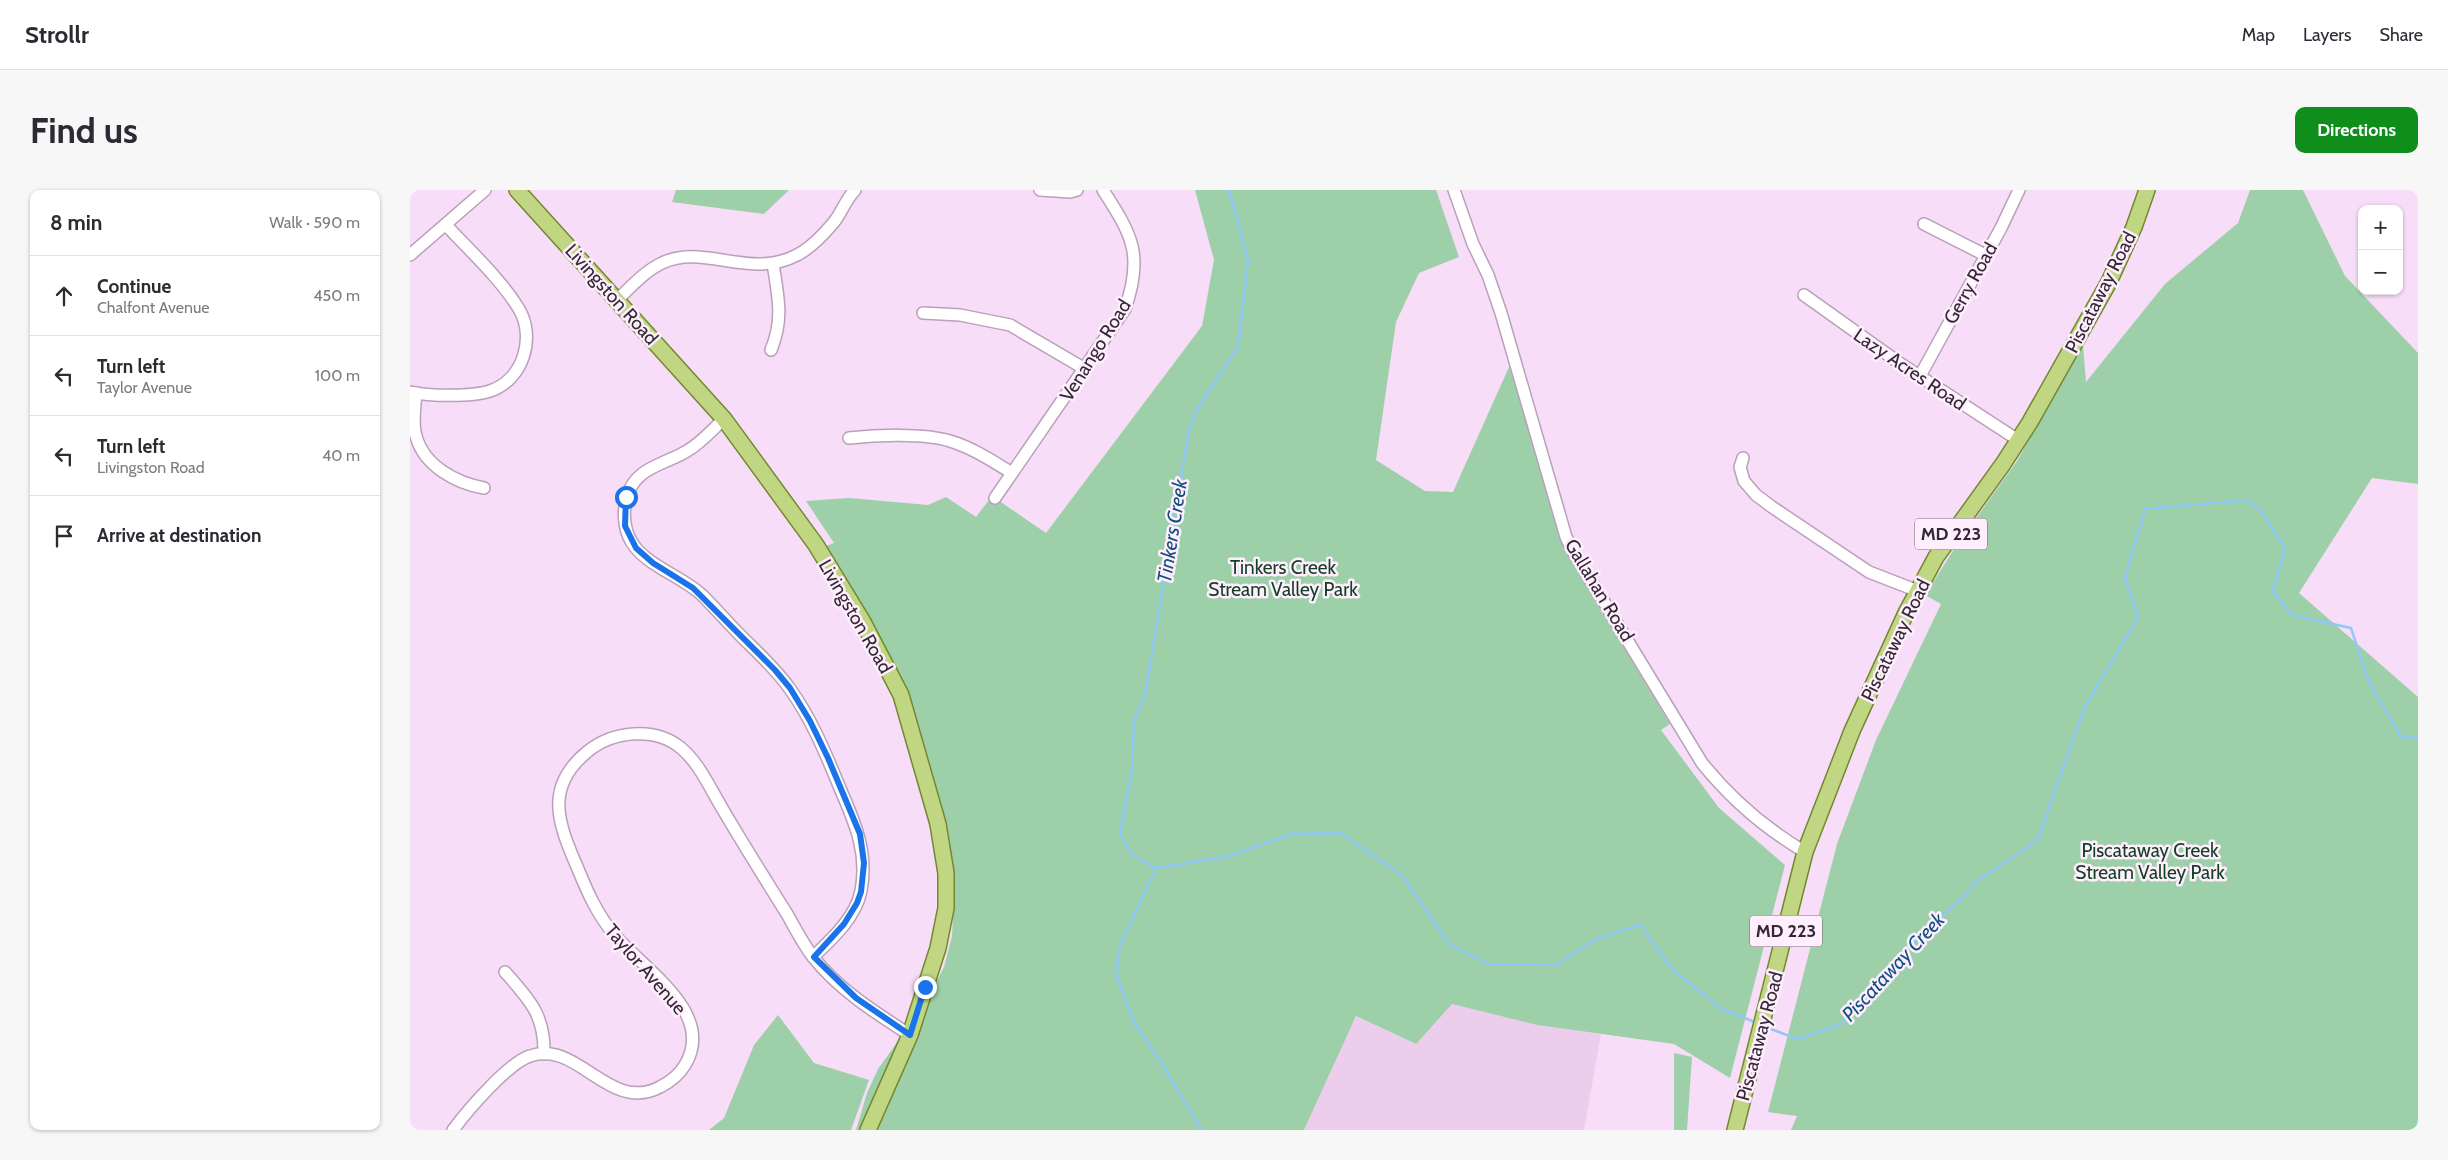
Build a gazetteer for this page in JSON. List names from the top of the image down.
{
  "streets": {
    "main road": ["Piscataway Road", "Livingston Road", "MD 223"],
    "street": [
      "Gerry Road",
      "Venango Road",
      "Lazy Acres Road",
      "Gallahan Road",
      "Taylor Avenue"
    ]
  },
  "crossings": [
    ["Gerry Road", "Lazy Acres Road"],
    ["Piscataway Road", "Lazy Acres Road"],
    ["Piscataway Road", "Gallahan Road"],
    ["Livingston Road", "Taylor Avenue"]
  ],
  "water": ["Tinkers Creek", "Piscataway Creek"],
  "parks": ["Tinkers Creek Stream Valley Park", "Piscataway Creek Stream Valley Park"],
  "page": {
    "header": "Strollr",
    "nav": ["Map", "Layers", "Share"],
    "buttons": "Directions",
    "title": "Find us",
    "heading": ["8 min", "Walk · 590 m"],
    "map_buttons": ["+", "−"],
    "list": [
      ["Continue", "Chalfont Avenue", "450 m"],
      ["Turn left", "Taylor Avenue", "100 m"],
      ["Turn left", "Livingston Road", "40 m"],
      "Arrive at destination"
    ]
  }
}
